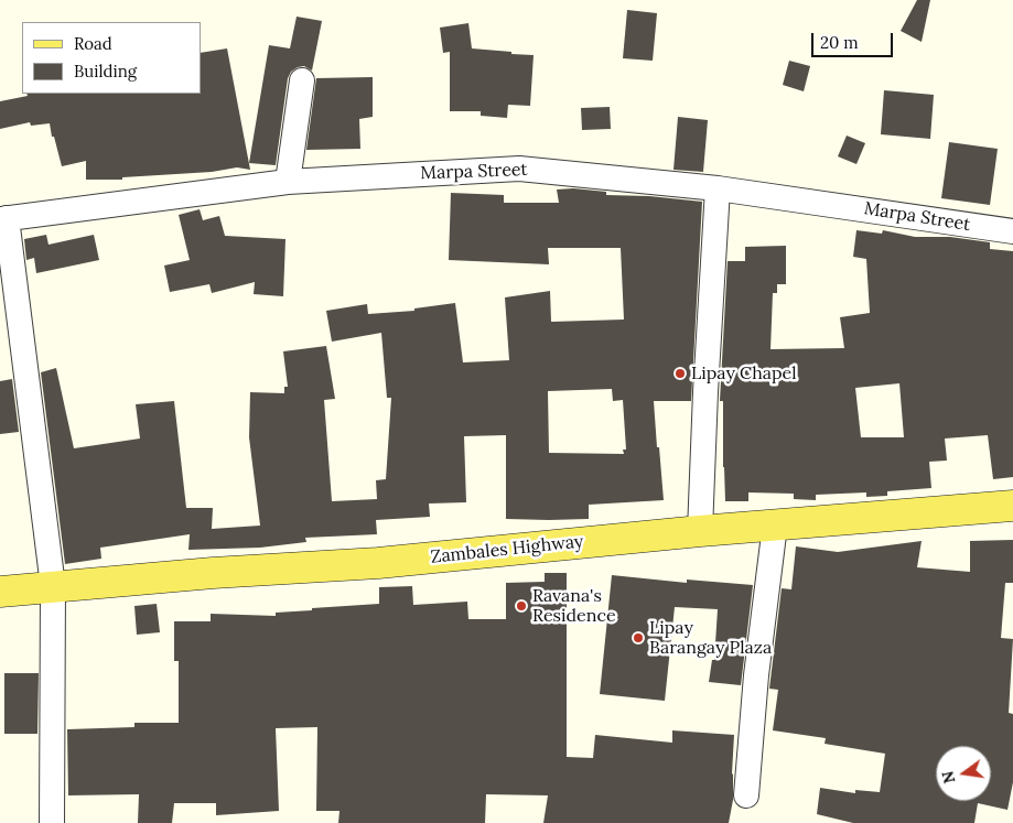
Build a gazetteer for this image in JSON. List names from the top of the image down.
{
  "streets": {
    "main road": ["Zambales Highway"],
    "street": ["Marpa Street"]
  },
  "places": ["Lipay Chapel", "Ravana's Residence", "Lipay Barangay Plaza"],
  "legend": ["Road", "Building"],
  "scale_bar": "20 m",
  "north": "left"
}
